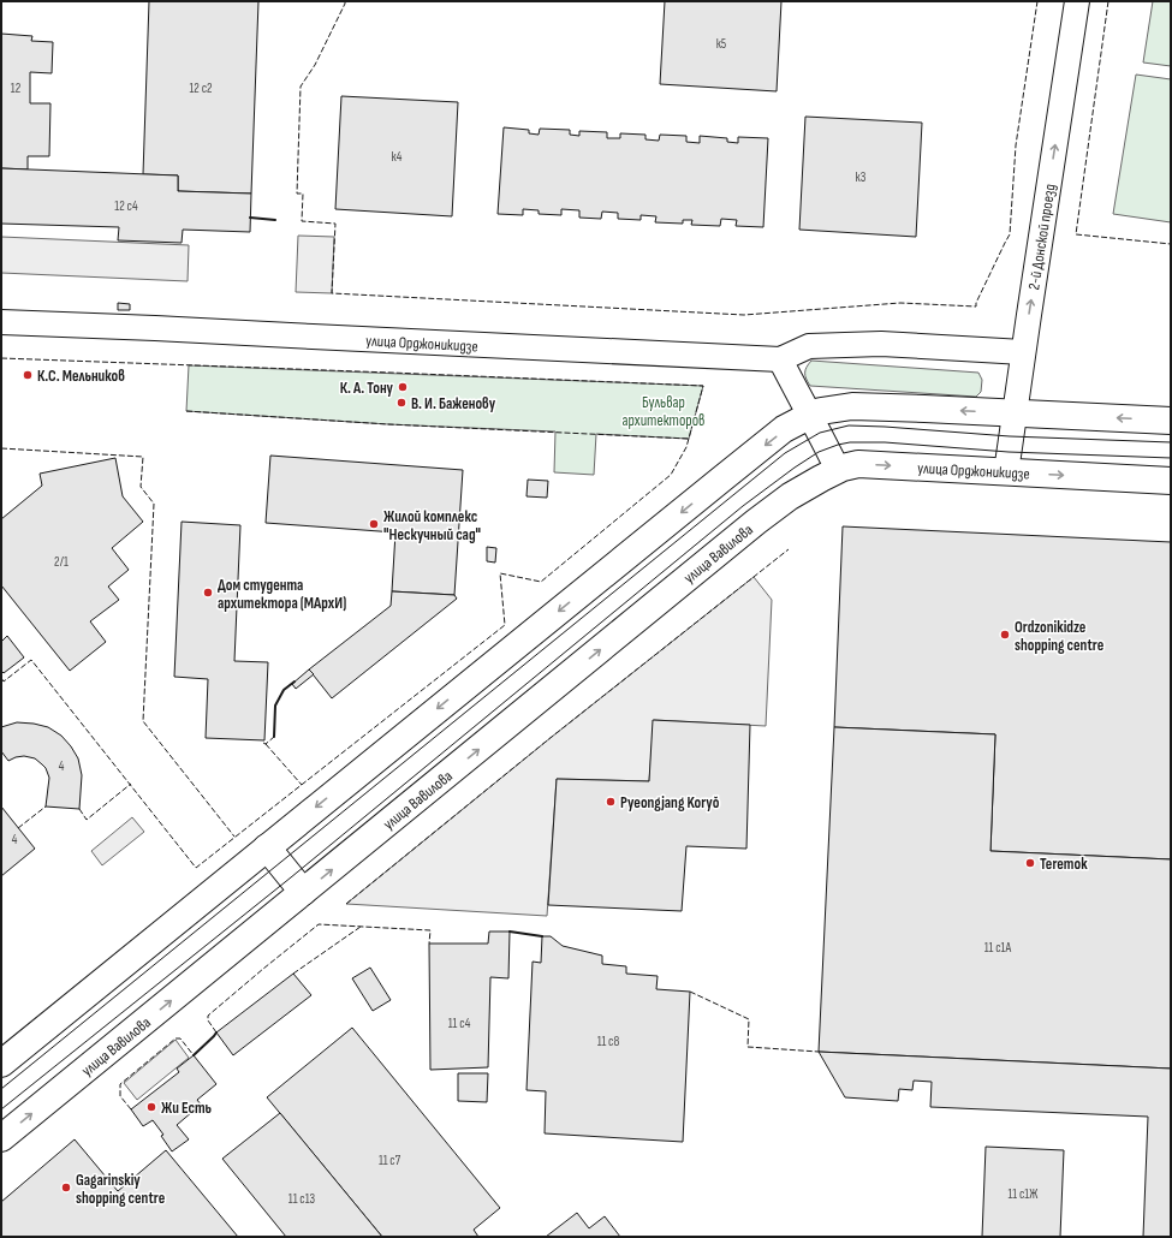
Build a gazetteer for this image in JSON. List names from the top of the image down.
{
  "streets": {
    "main road": ["улица Орджоникидзе", "улица Вавилова"],
    "street": ["2-й Донской проезд"]
  },
  "crossings": [
    ["2-й Донской проезд", "улица Орджоникидзе"],
    ["улица Орджоникидзе", "улица Вавилова"]
  ],
  "one_way": ["2-й Донской проезд"],
  "parks": ["Бульвар архитекторов"],
  "places": [
    "К.С. Мельников",
    "К. А. Тону",
    "В. И. Баженову",
    "Жилой комплекс \"Нескучный сад\"",
    "Дом студента архитектора (МАрхИ)",
    "Ordzonikidze shopping centre",
    "Pyeongjang Koryŏ",
    "Teremok",
    "Жи Есть",
    "Gagarinskiy shopping centre"
  ],
  "house_numbers": [
    "к5",
    "12",
    "12 с2",
    "к4",
    "к3",
    "12 с4",
    "2/1",
    "4",
    "4",
    "11 с1А",
    "11 с4",
    "11 с8",
    "11 с7",
    "11 с1Ж",
    "11 с13"
  ]
}
